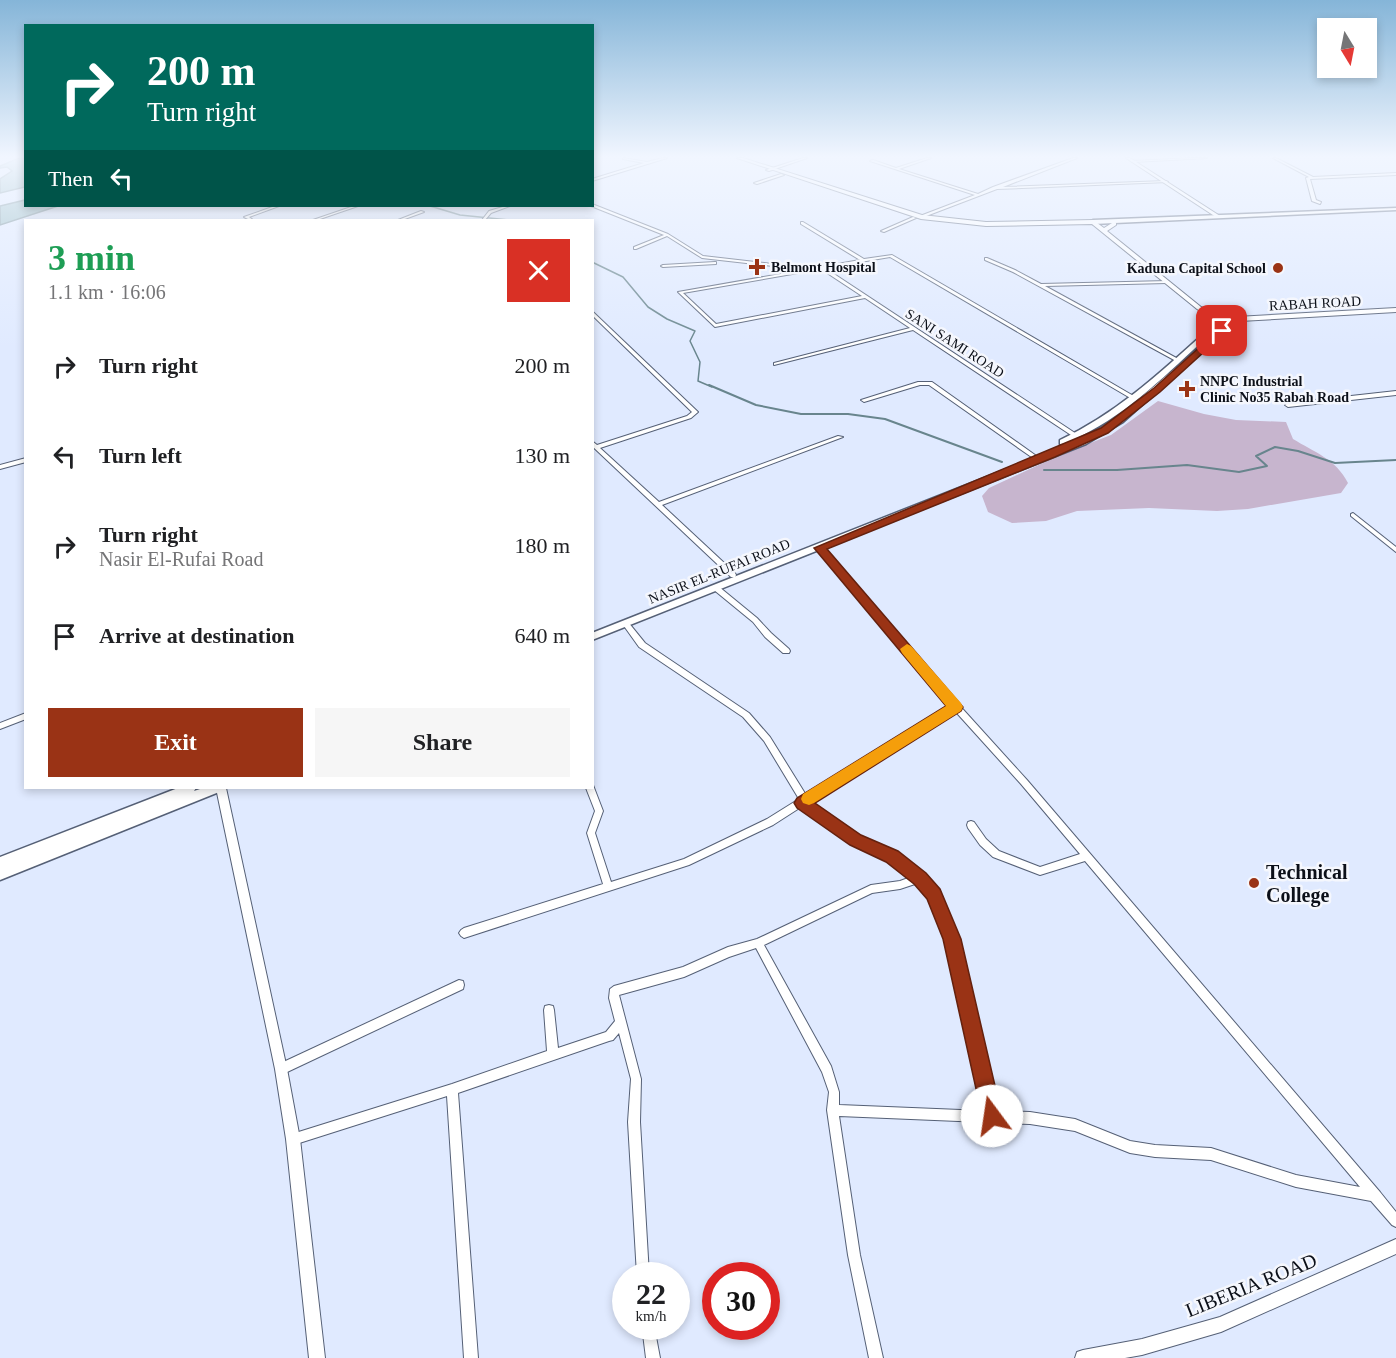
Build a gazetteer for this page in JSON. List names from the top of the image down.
{
  "streets": {
    "main road": ["RABAH ROAD", "NASIR EL-RUFAI ROAD"],
    "street": ["SANI SAMI ROAD", "LIBERIA ROAD"]
  },
  "crossings": [
    ["SANI SAMI ROAD", "NASIR EL-RUFAI ROAD"]
  ],
  "places": {
    "health": ["Belmont Hospital", "NNPC Industrial Clinic No35 Rabah Road"],
    "other": ["Kaduna Capital School", "Technical College"]
  },
  "north": "bottom",
  "page": {
    "turn": ["200 m", "Turn right"],
    "then": "Then",
    "heading": ["3 min", "1.1 km · 16:06"],
    "list": [
      {
        "name": "Turn right",
        "value": "200 m"
      },
      {
        "name": "Turn left",
        "value": "130 m"
      },
      {
        "name": "Turn right",
        "note": "Nasir El-Rufai Road",
        "value": "180 m"
      },
      {
        "name": "Arrive at destination",
        "value": "640 m"
      }
    ],
    "buttons": ["Exit", "Share"],
    "speed": "22 km/h",
    "limit": "30"
  }
}
